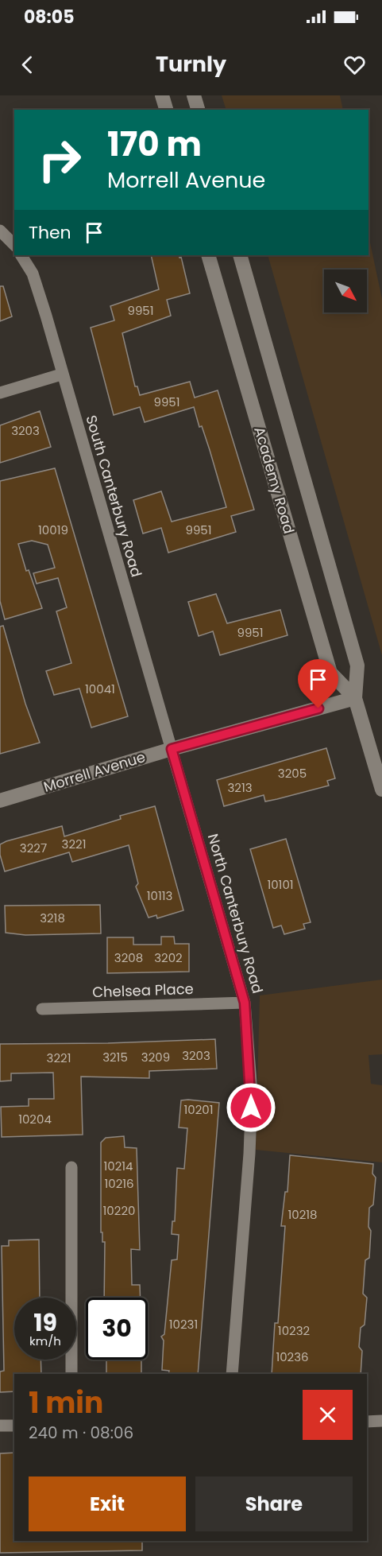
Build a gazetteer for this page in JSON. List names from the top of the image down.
{
  "streets": {
    "main road": ["Academy Road", "Morrell Avenue"],
    "street": ["South Canterbury Road", "North Canterbury Road", "Chelsea Place"]
  },
  "crossings": [
    ["Academy Road", "Morrell Avenue"],
    ["South Canterbury Road", "Morrell Avenue"],
    ["South Canterbury Road", "North Canterbury Road"],
    ["Morrell Avenue", "North Canterbury Road"],
    ["North Canterbury Road", "Chelsea Place"]
  ],
  "house_numbers": [
    "9951",
    "9951",
    "3203",
    "10019",
    "9951",
    "9951",
    "10041",
    "3205",
    "3213",
    "3221",
    "3227",
    "10101",
    "10113",
    "3218",
    "3208",
    "3202",
    "3203",
    "3215",
    "3209",
    "3221",
    "10201",
    "10204",
    "10214",
    "10216",
    "10220",
    "10218",
    "10231",
    "10232",
    "10236"
  ],
  "north": "bottom right",
  "page": {
    "status": "08:05",
    "header": "Turnly",
    "turn": ["170 m", "Morrell Avenue"],
    "then": "Then",
    "speed": "19 km/h",
    "limit": "30",
    "heading": ["1 min", "240 m · 08:06"],
    "buttons": ["Exit", "Share"]
  }
}
